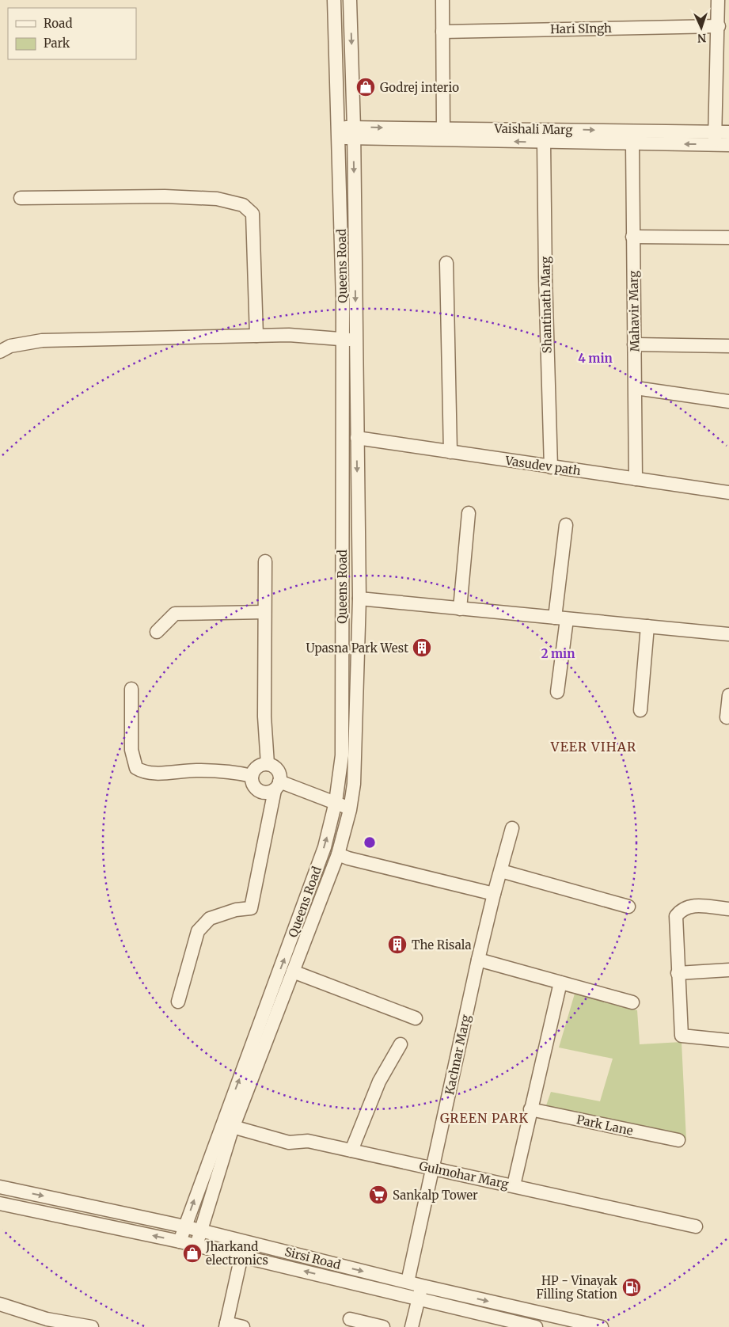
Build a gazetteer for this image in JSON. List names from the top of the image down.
{
  "streets": {
    "street": [
      "Hari SIngh",
      "Vaishali Marg",
      "Queens Road",
      "Shantinath Marg",
      "Mahavir Marg",
      "Vasudev path",
      "Kachnar Marg",
      "Park Lane",
      "Gulmohar Marg",
      "Sirsi Road"
    ]
  },
  "crossings": [
    ["Vaishali Marg", "Queens Road"],
    ["Vaishali Marg", "Shantinath Marg"],
    ["Vaishali Marg", "Mahavir Marg"],
    ["Queens Road", "Vasudev path"],
    ["Queens Road", "Gulmohar Marg"],
    ["Queens Road", "Sirsi Road"],
    ["Shantinath Marg", "Vasudev path"],
    ["Mahavir Marg", "Vasudev path"],
    ["Kachnar Marg", "Gulmohar Marg"],
    ["Kachnar Marg", "Sirsi Road"]
  ],
  "districts": ["VEER VIHAR", "GREEN PARK"],
  "places": {
    "shop": ["Godrej interio", "Jharkand electronics"],
    "building": ["Upasna Park West", "The Risala"],
    "supermarket": ["Sankalp Tower"],
    "fuel station": ["HP - Vinayak Filling Station"]
  },
  "legend": ["Road", "Park"],
  "north": "bottom",
  "rings": ["4 min", "2 min"]
}
